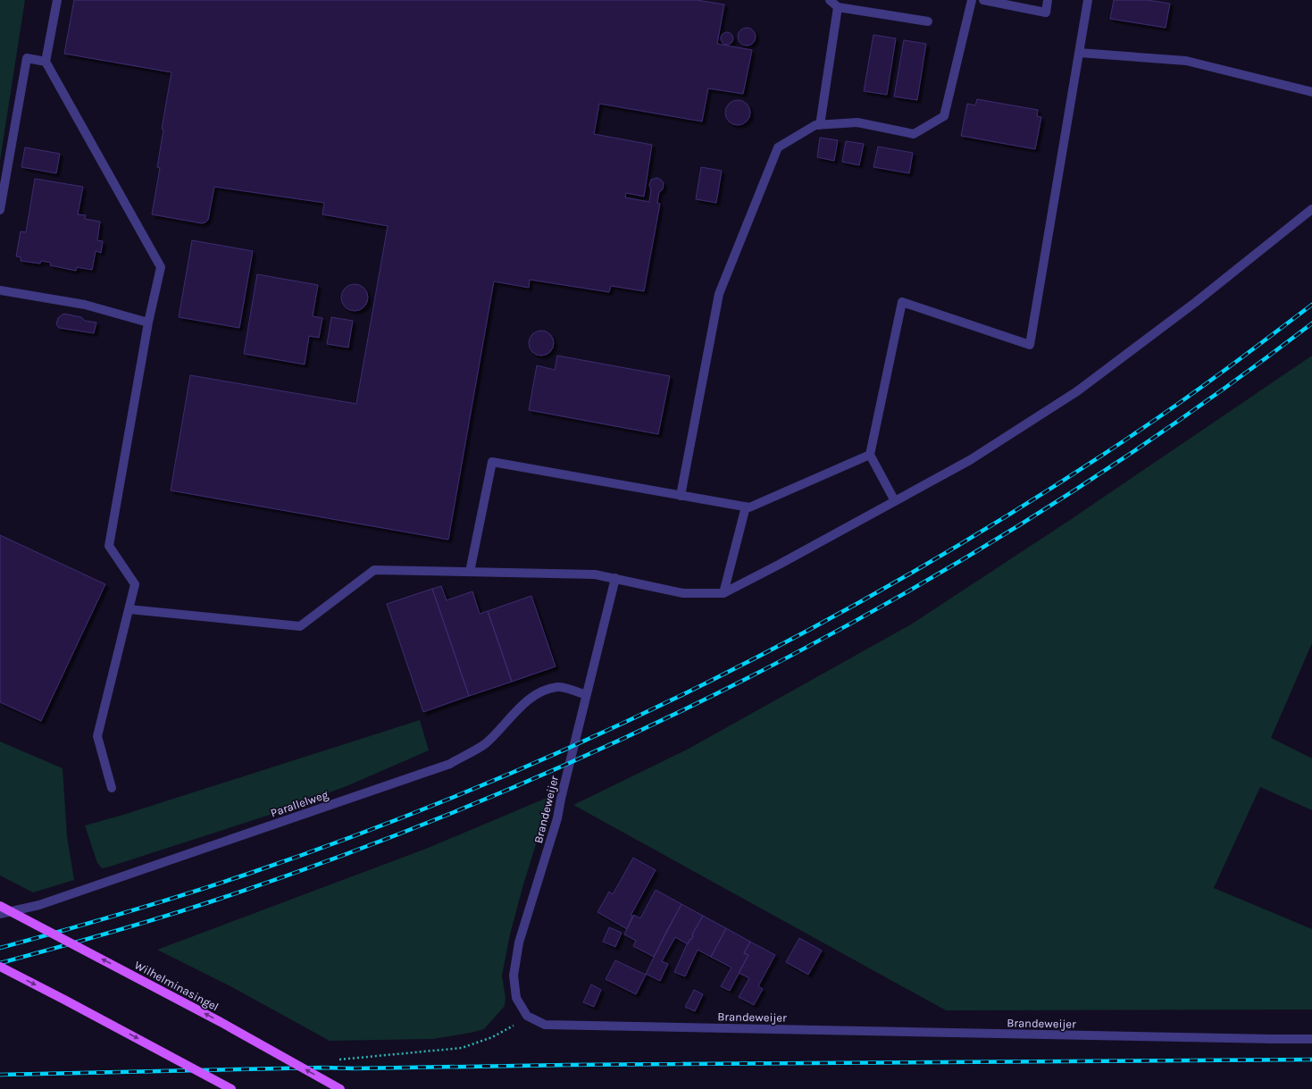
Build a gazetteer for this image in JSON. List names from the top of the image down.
{
  "streets": {
    "main road": ["Wilhelminasingel"],
    "street": ["Parallelweg", "Brandeweijer"]
  },
  "crossings": [
    ["Parallelweg", "Brandeweijer"]
  ]
}
